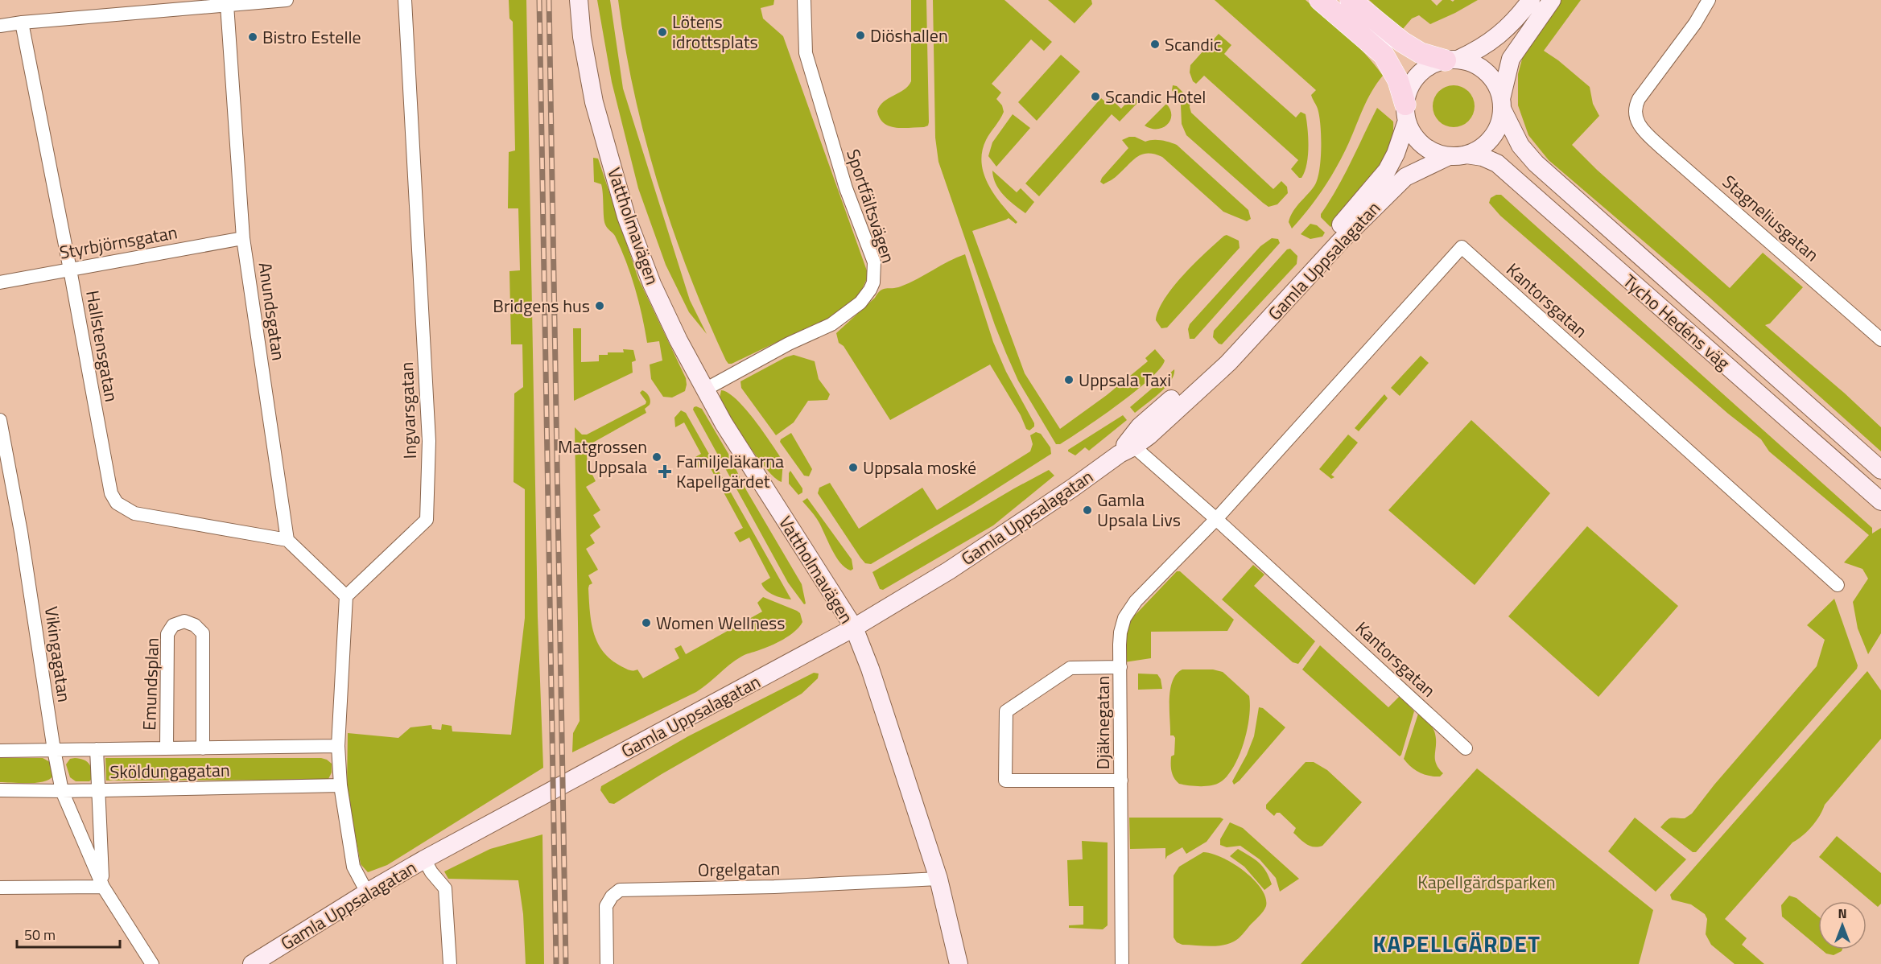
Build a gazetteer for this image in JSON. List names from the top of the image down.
{
  "streets": {
    "main road": ["Vattholmavägen", "Gamla Uppsalagatan", "Tycho Hedéns väg"],
    "street": [
      "Sportfältsvägen",
      "Stagneliusgatan",
      "Styrbjörnsgatan",
      "Kantorsgatan",
      "Anundsgatan",
      "Hallstensgatan",
      "Ingvarsgatan",
      "Vikingagatan",
      "Emundsplan",
      "Djäknegatan",
      "Sköldungagatan",
      "Orgelgatan"
    ]
  },
  "crossings": [
    ["Sportfältsvägen", "Vattholmavägen"],
    ["Vattholmavägen", "Gamla Uppsalagatan"],
    ["Vattholmavägen", "Orgelgatan"],
    ["Styrbjörnsgatan", "Anundsgatan"],
    ["Styrbjörnsgatan", "Hallstensgatan"],
    ["Gamla Uppsalagatan", "Kantorsgatan"],
    ["Gamla Uppsalagatan", "Tycho Hedéns väg"],
    ["Kantorsgatan", "Djäknegatan"],
    ["Anundsgatan", "Hallstensgatan"],
    ["Vikingagatan", "Sköldungagatan"],
    ["Emundsplan", "Sköldungagatan"]
  ],
  "districts": ["KAPELLGÄRDET"],
  "parks": ["Kapellgärdsparken"],
  "places": {
    "other": [
      "Lötens idrottsplats",
      "Diöshallen",
      "Bistro Estelle",
      "Scandic",
      "Scandic Hotel",
      "Bridgens hus",
      "Uppsala Taxi",
      "Matgrossen Uppsala",
      "Uppsala moské",
      "Gamla Upsala Livs",
      "Women Wellness"
    ],
    "health": ["Familjeläkarna Kapellgärdet"]
  },
  "scale_bar": "50 m",
  "north": "top"
}
